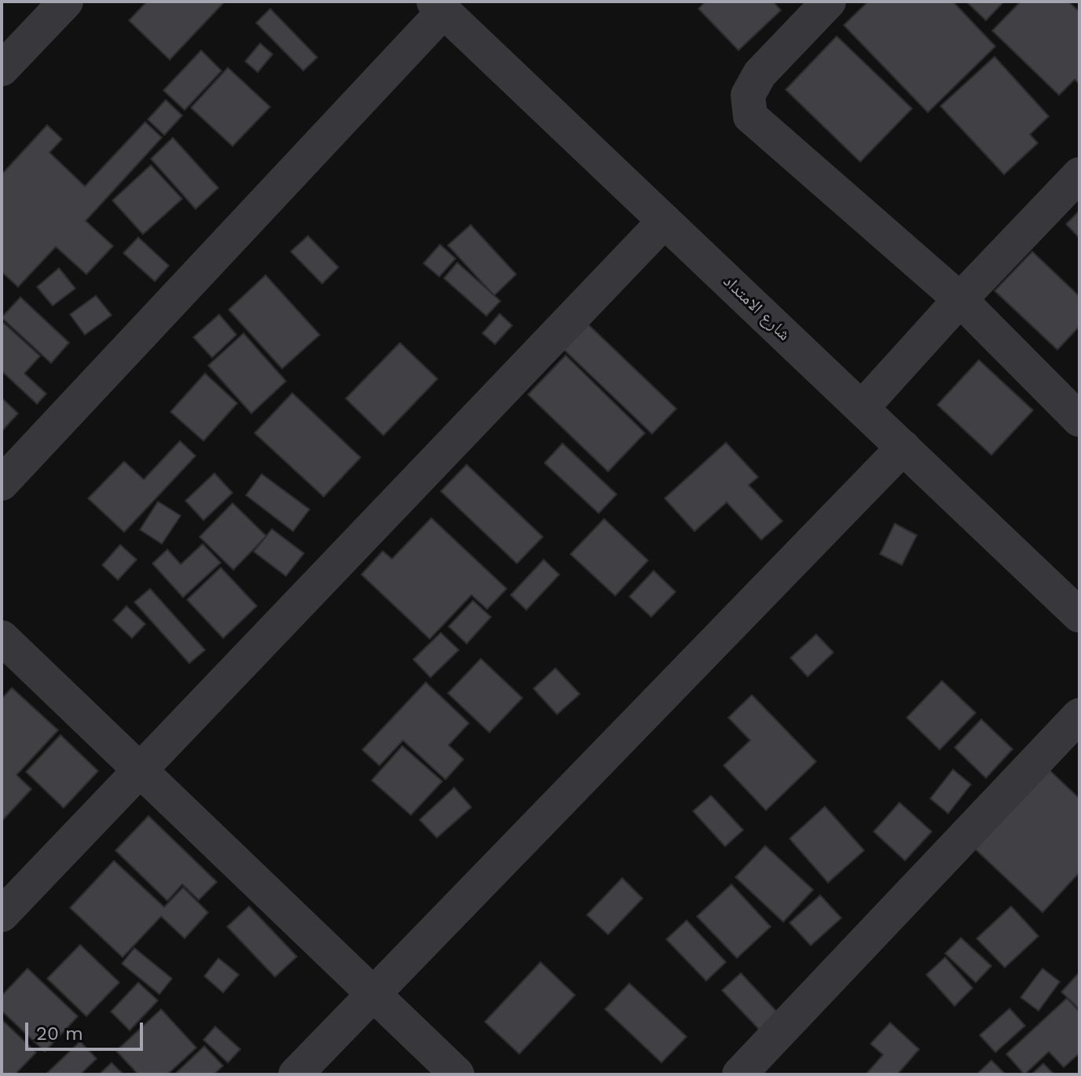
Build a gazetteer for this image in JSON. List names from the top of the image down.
{
  "streets": {
    "street": ["شارع الامتداد"]
  },
  "scale_bar": "20 m"
}
